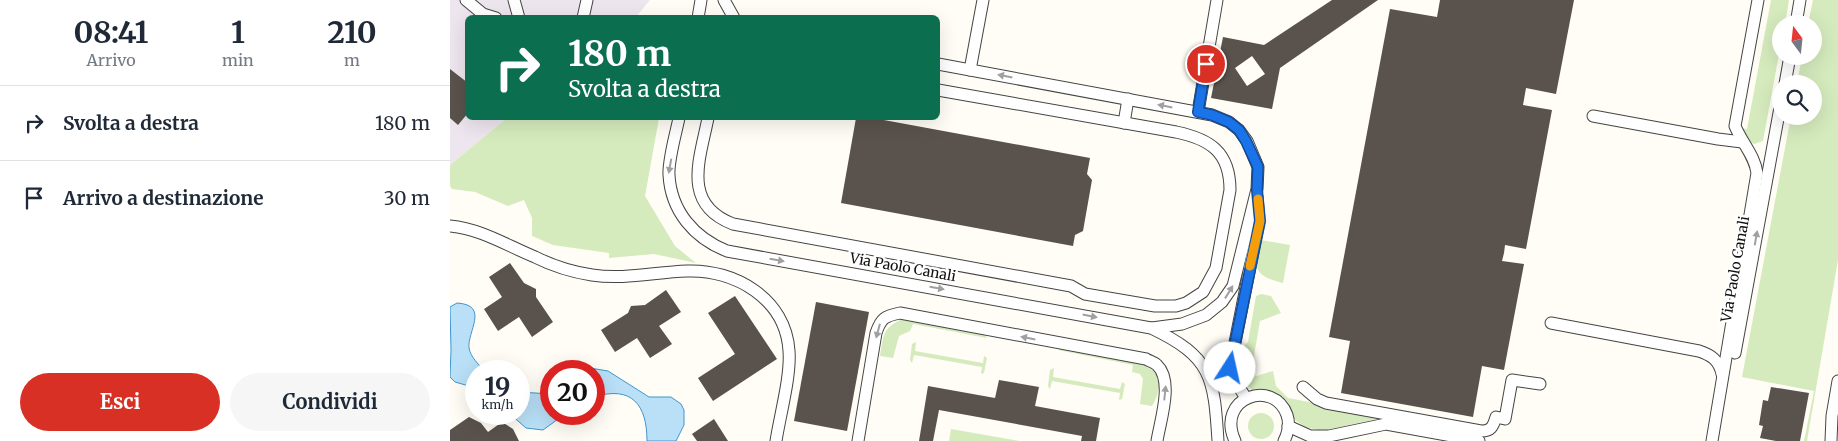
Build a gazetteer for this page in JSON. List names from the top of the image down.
{
  "streets": {
    "street": ["Via Paolo Canali"]
  },
  "north": "top",
  "page": {
    "eta": [
      "08:41",
      "Arrivo",
      "1",
      "min",
      "210",
      "m"
    ],
    "turn": ["180 m", "Svolta a destra"],
    "list": [
      {
        "name": "Svolta a destra",
        "value": "180 m"
      },
      {
        "name": "Arrivo a destinazione",
        "value": "30 m"
      }
    ],
    "speed": "19 km/h",
    "limit": "20",
    "buttons": ["Esci", "Condividi"]
  }
}
